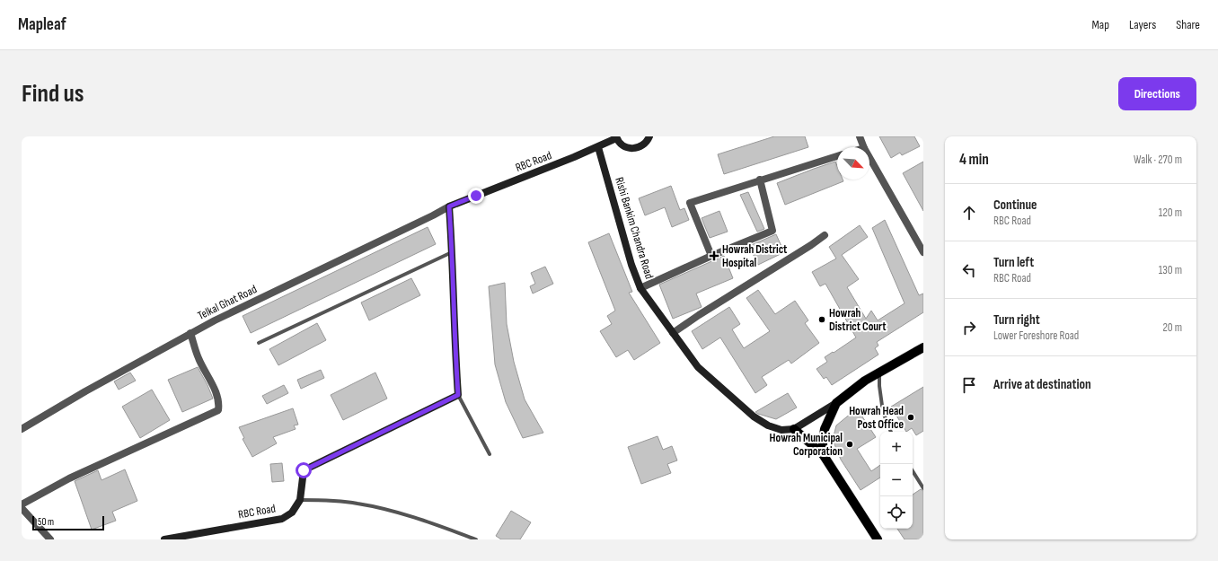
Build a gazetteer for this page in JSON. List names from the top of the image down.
{
  "streets": {
    "main road": ["RBC Road", "Rishi Bankim Chandra Road"],
    "street": ["Telkal Ghat Road"]
  },
  "crossings": [
    ["RBC Road", "Rishi Bankim Chandra Road"],
    ["RBC Road", "Telkal Ghat Road"]
  ],
  "places": {
    "health": ["Howrah District Hospital"],
    "other": ["Howrah District Court", "Howrah Head Post Office", "Howrah Municipal Corporation"]
  },
  "scale_bar": "50 m",
  "north": "bottom right",
  "page": {
    "header": "Mapleaf",
    "nav": ["Map", "Layers", "Share"],
    "buttons": "Directions",
    "title": "Find us",
    "heading": ["4 min", "Walk · 270 m"],
    "list": [
      ["Continue", "RBC Road", "120 m"],
      ["Turn left", "RBC Road", "130 m"],
      ["Turn right", "Lower Foreshore Road", "20 m"],
      "Arrive at destination"
    ],
    "map_buttons": ["+", "−"],
    "scale": "50 m"
  }
}
